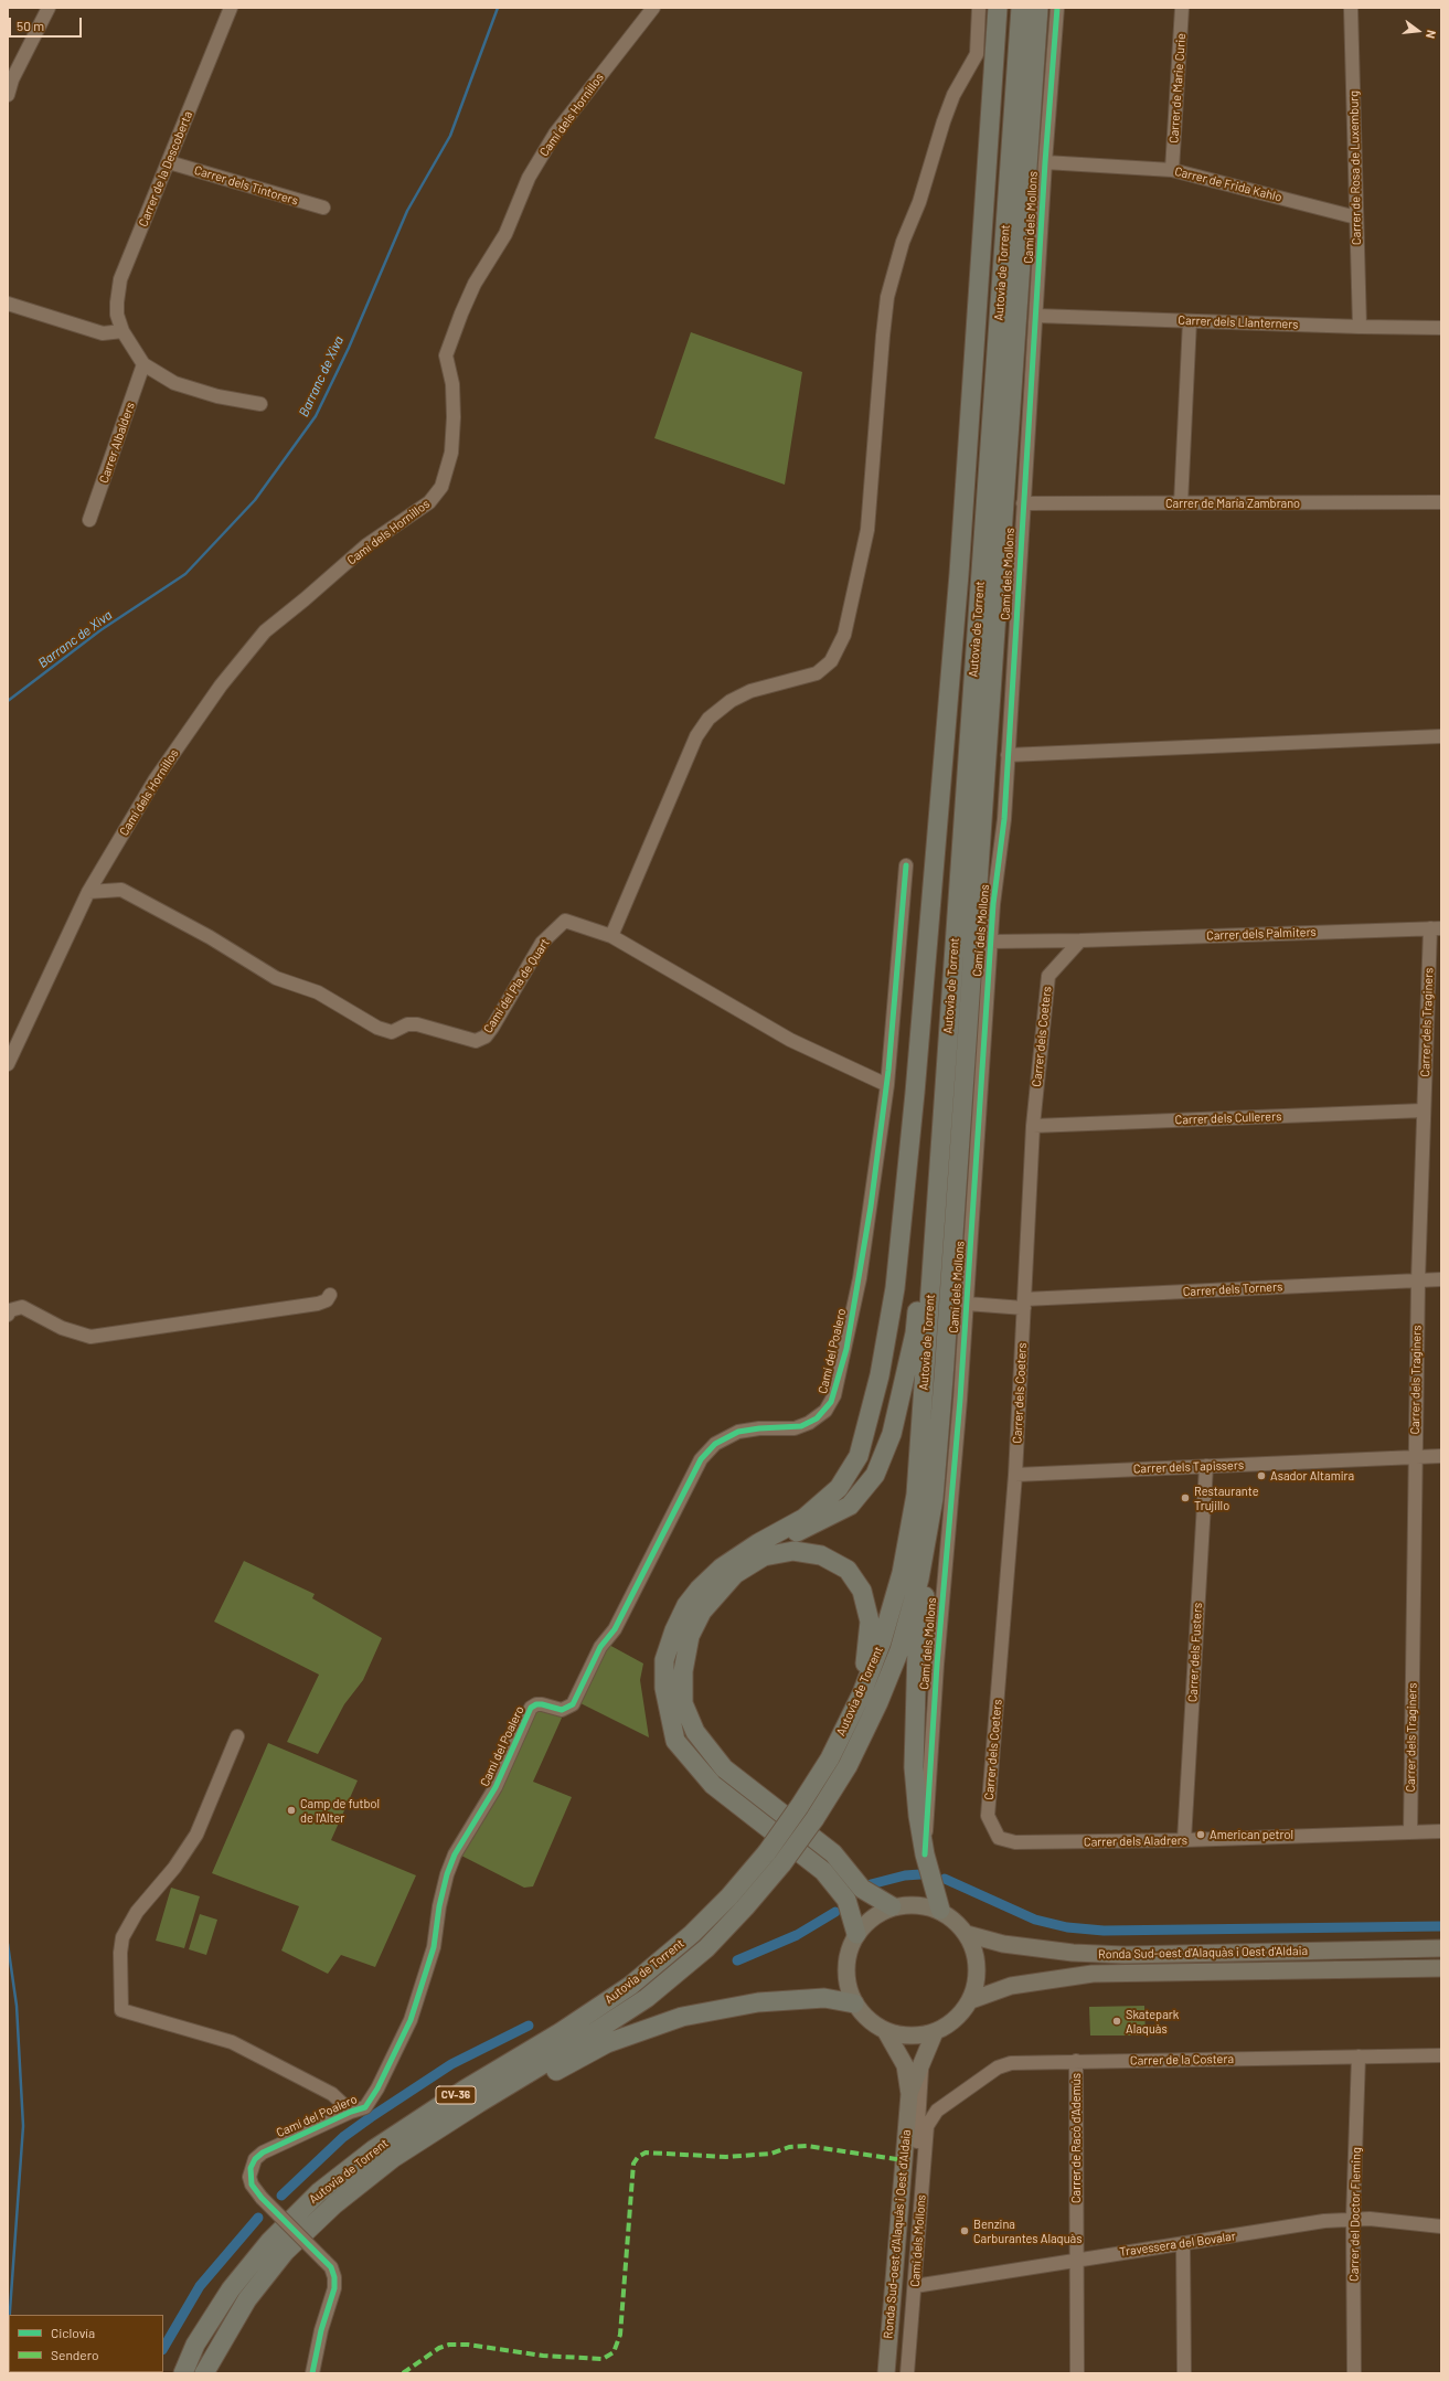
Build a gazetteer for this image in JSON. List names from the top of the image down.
{
  "streets": {
    "highway": ["Autovia de Torrent", "CV-36"],
    "main road": ["Ronda Sud-oest d'Alaquàs i Oest d'Aldaia"],
    "street": [
      "Carrer de Marie Curie",
      "Camí dels Hornillos",
      "Carrer de Rosa de Luxemburg",
      "Carrer de la Descoberta",
      "Carrer de Frida Kahlo",
      "Carrer dels Tintorers",
      "Camí dels Mollons",
      "Carrer dels Llanterners",
      "Carrer Albalders",
      "Carrer de María Zambrano",
      "Carrer dels Palmiters",
      "Camí del Pla de Quart",
      "Carrer dels Traginers",
      "Carrer dels Coeters",
      "Carrer dels Cullerers",
      "Carrer dels Torners",
      "Camí del Poalero",
      "Carrer dels Tapissers",
      "Carrer dels Fusters",
      "Carrer dels Aladrers",
      "Carrer de la Costera",
      "Carrer de Racó d'Ademús",
      "Carrer del Doctor Fleming",
      "Travessera del Bovalar"
    ]
  },
  "crossings": [
    ["Carrer de Marie Curie", "Carrer de Frida Kahlo"],
    ["Camí dels Hornillos", "Camí del Pla de Quart"],
    ["Carrer de Rosa de Luxemburg", "Carrer de Frida Kahlo"],
    ["Carrer de Rosa de Luxemburg", "Carrer dels Llanterners"],
    ["Carrer de la Descoberta", "Carrer dels Tintorers"],
    ["Carrer de la Descoberta", "Carrer Albalders"],
    ["Carrer de Frida Kahlo", "Camí dels Mollons"],
    ["Camí dels Mollons", "Carrer dels Llanterners"],
    ["Camí dels Mollons", "Carrer de María Zambrano"],
    ["Camí dels Mollons", "Carrer dels Palmiters"],
    ["Camí dels Mollons", "Carrer dels Torners"],
    ["Camí dels Mollons", "Carrer de la Costera"],
    ["Camí dels Mollons", "Travessera del Bovalar"],
    ["Carrer dels Palmiters", "Carrer dels Traginers"],
    ["Carrer dels Palmiters", "Carrer dels Coeters"],
    ["Camí del Pla de Quart", "Camí del Poalero"],
    ["Carrer dels Traginers", "Carrer dels Cullerers"],
    ["Carrer dels Traginers", "Carrer dels Torners"],
    ["Carrer dels Traginers", "Carrer dels Tapissers"],
    ["Carrer dels Traginers", "Carrer dels Aladrers"],
    ["Carrer dels Coeters", "Carrer dels Cullerers"],
    ["Carrer dels Coeters", "Carrer dels Torners"],
    ["Carrer dels Coeters", "Carrer dels Tapissers"],
    ["Carrer dels Coeters", "Carrer dels Aladrers"],
    ["Carrer dels Tapissers", "Carrer dels Fusters"],
    ["Carrer dels Fusters", "Carrer dels Aladrers"],
    ["Carrer de la Costera", "Carrer de Racó d'Ademús"],
    ["Carrer de la Costera", "Carrer del Doctor Fleming"],
    ["Carrer de Racó d'Ademús", "Travessera del Bovalar"],
    ["Carrer del Doctor Fleming", "Travessera del Bovalar"]
  ],
  "water": ["Barranc de Xiva"],
  "places": [
    "Asador Altamira",
    "Restaurante Trujillo",
    "Camp de futbol de l'Alter",
    "American petrol",
    "Skatepark Alaquàs",
    "Benzina Carburantes Alaquàs"
  ],
  "legend": ["Ciclovía", "Sendero"],
  "scale_bar": "50 m",
  "north": "right"
}
